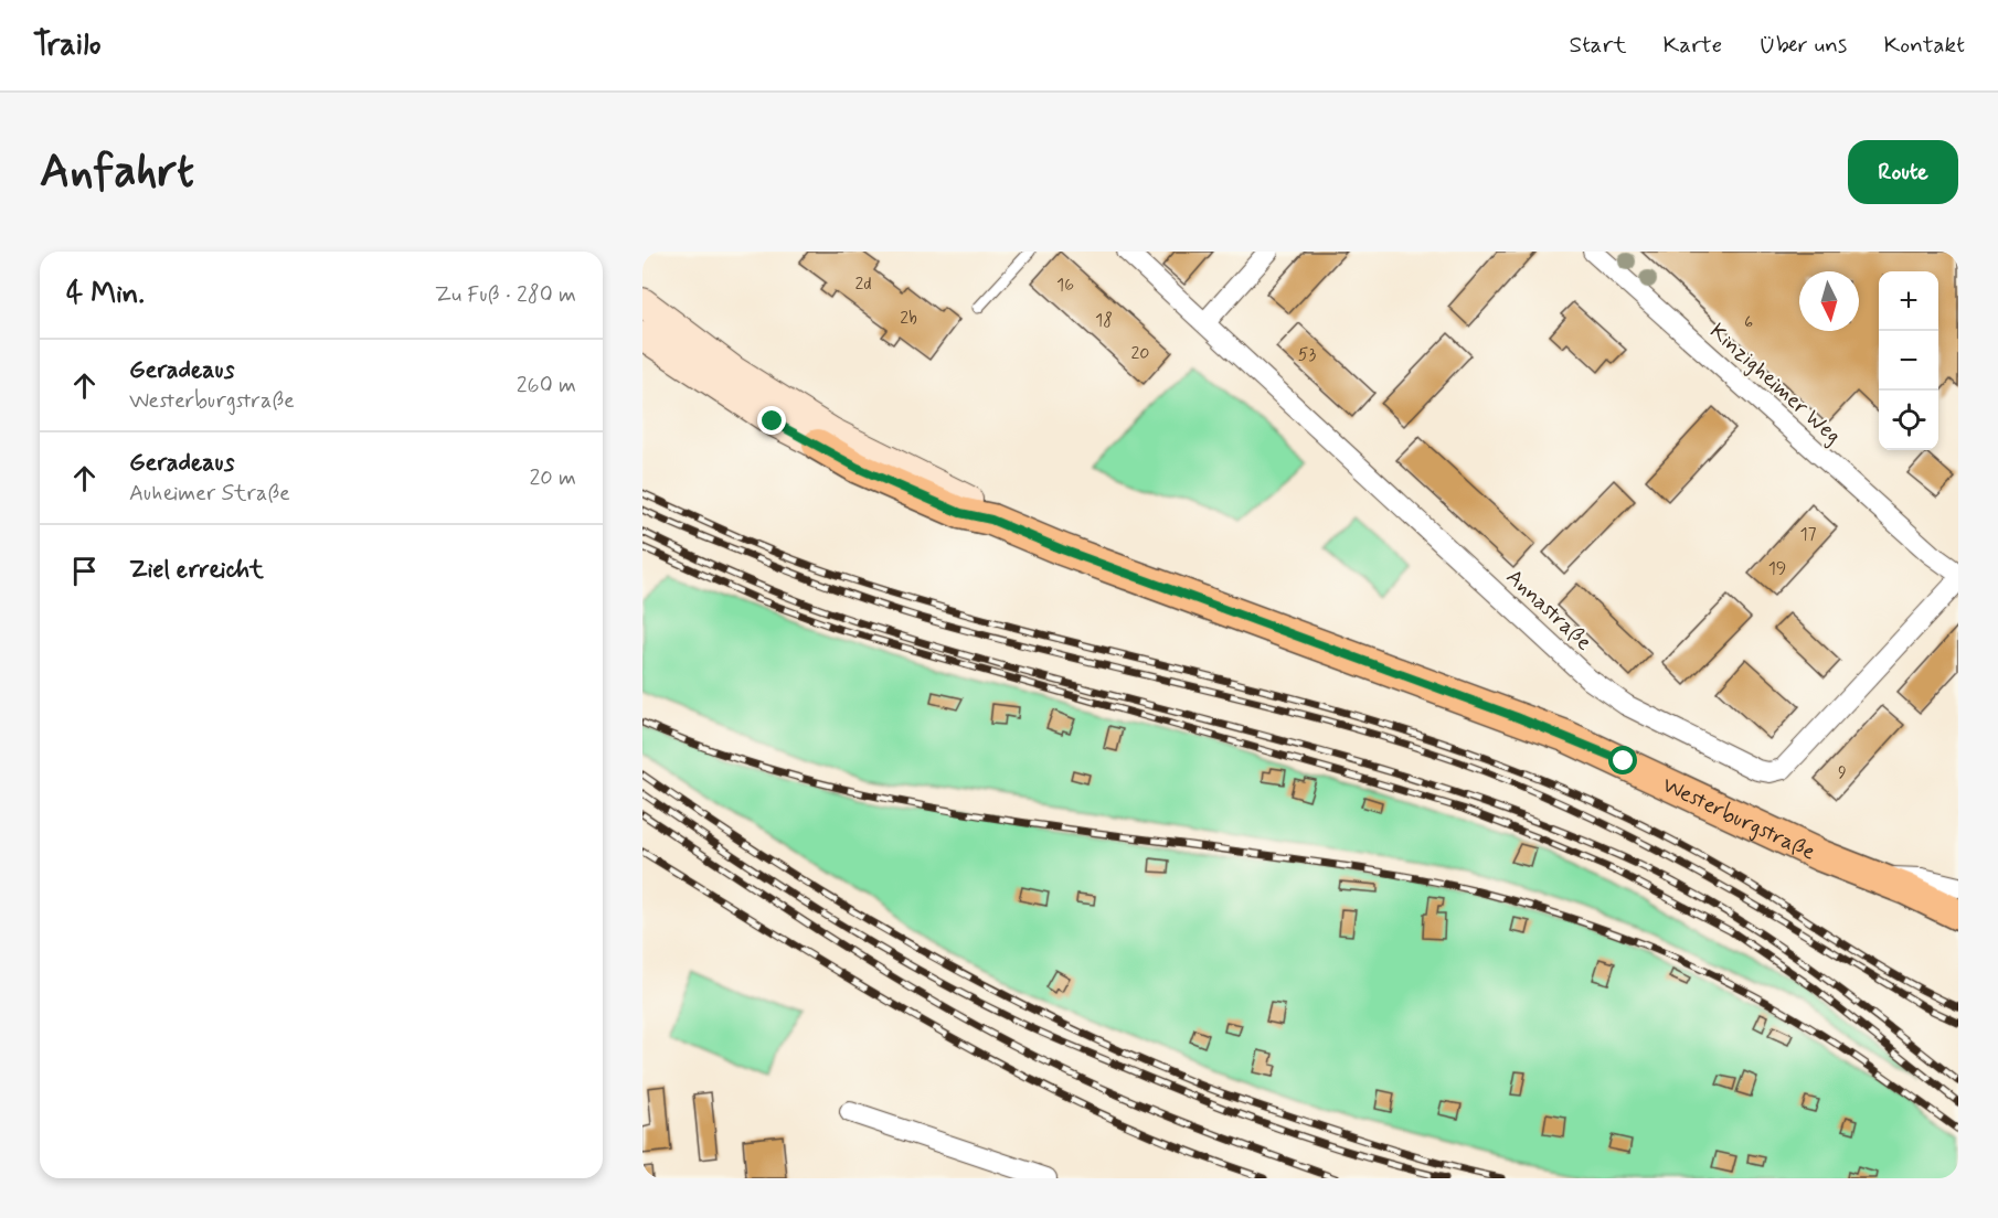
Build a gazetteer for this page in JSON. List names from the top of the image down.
{
  "streets": {
    "main road": ["Westerburgstraße"],
    "street": ["Kinzigheimer Weg", "Annastraße"]
  },
  "house_numbers": [
    "2d",
    "16",
    "2b",
    "18",
    "6",
    "20",
    "53",
    "17",
    "19",
    "9"
  ],
  "north": "bottom",
  "page": {
    "header": "Trailo",
    "nav": [
      "Start",
      "Karte",
      "Über uns",
      "Kontakt"
    ],
    "buttons": "Route",
    "title": "Anfahrt",
    "heading": ["4 Min.", "Zu Fuß · 280 m"],
    "map_buttons": ["+", "−"],
    "list": [
      ["Geradeaus", "Westerburgstraße", "260 m"],
      ["Geradeaus", "Auheimer Straße", "20 m"],
      "Ziel erreicht"
    ]
  }
}
